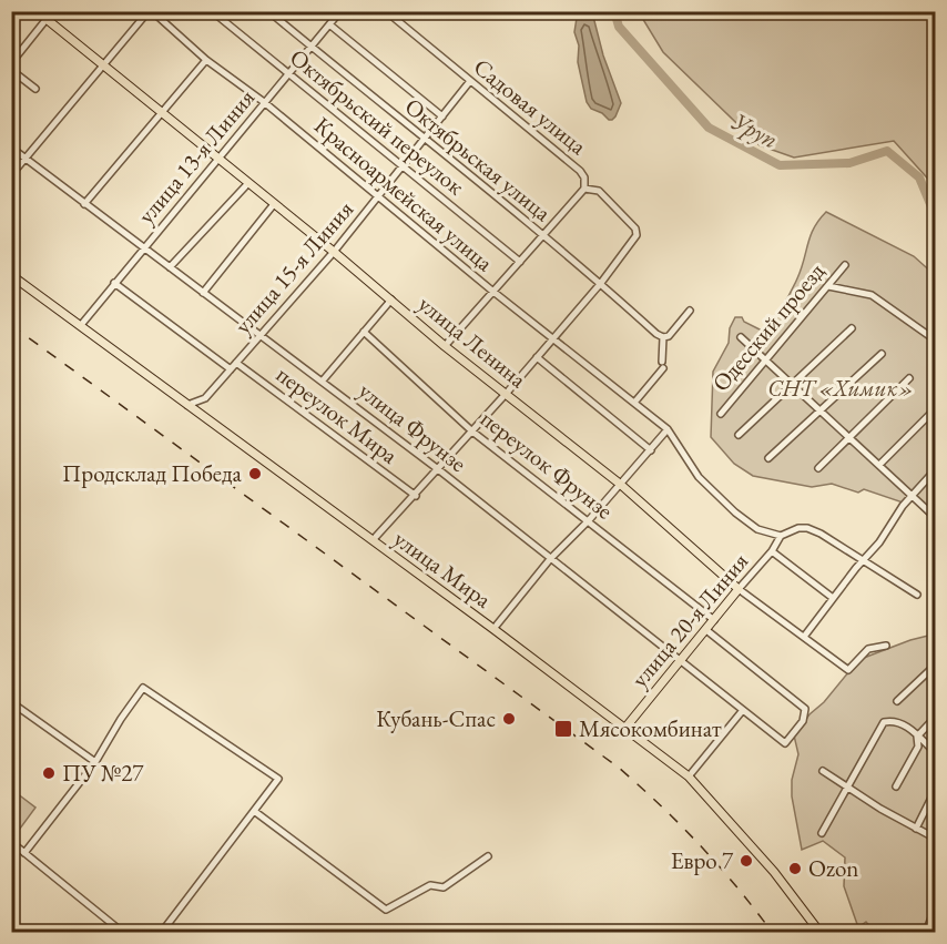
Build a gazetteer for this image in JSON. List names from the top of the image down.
{
  "streets": {
    "main road": ["улица Ленина", "улица Мира", "улица 20-я Линия"],
    "street": [
      "Садовая улица",
      "Октябрьский переулок",
      "улица 13-я Линия",
      "Октябрьская улица",
      "Красноармейская улица",
      "улица 15-я Линия",
      "Одесский проезд",
      "переулок Мира",
      "улица Фрунзе",
      "переулок Фрунзе"
    ]
  },
  "crossings": [
    ["Садовая улица", "Октябрьская улица"],
    ["Садовая улица", "улица 15-я Линия"],
    ["Октябрьский переулок", "улица 13-я Линия"],
    ["Октябрьский переулок", "улица 15-я Линия"],
    ["улица 13-я Линия", "Октябрьская улица"],
    ["улица 13-я Линия", "Красноармейская улица"],
    ["улица 13-я Линия", "улица Ленина"],
    ["улица 13-я Линия", "улица Фрунзе"],
    ["улица 13-я Линия", "улица Мира"],
    ["Октябрьская улица", "улица 15-я Линия"],
    ["Красноармейская улица", "улица 15-я Линия"],
    ["Красноармейская улица", "улица 20-я Линия"],
    ["улица 15-я Линия", "улица Ленина"],
    ["улица 15-я Линия", "переулок Мира"],
    ["улица 15-я Линия", "улица Фрунзе"],
    ["улица 15-я Линия", "улица Мира"],
    ["улица Ленина", "улица 20-я Линия"],
    ["улица Фрунзе", "улица 20-я Линия"],
    ["переулок Фрунзе", "улица 20-я Линия"],
    ["улица Мира", "улица 20-я Линия"]
  ],
  "water": ["Уруп"],
  "parks": ["СНТ «Химик»"],
  "places": {
    "other": [
      "Продсклад Победа",
      "Кубань-Спас",
      "ПУ №27",
      "Евро 7",
      "Ozon"
    ],
    "transit": ["Мясокомбинат"]
  }
}
